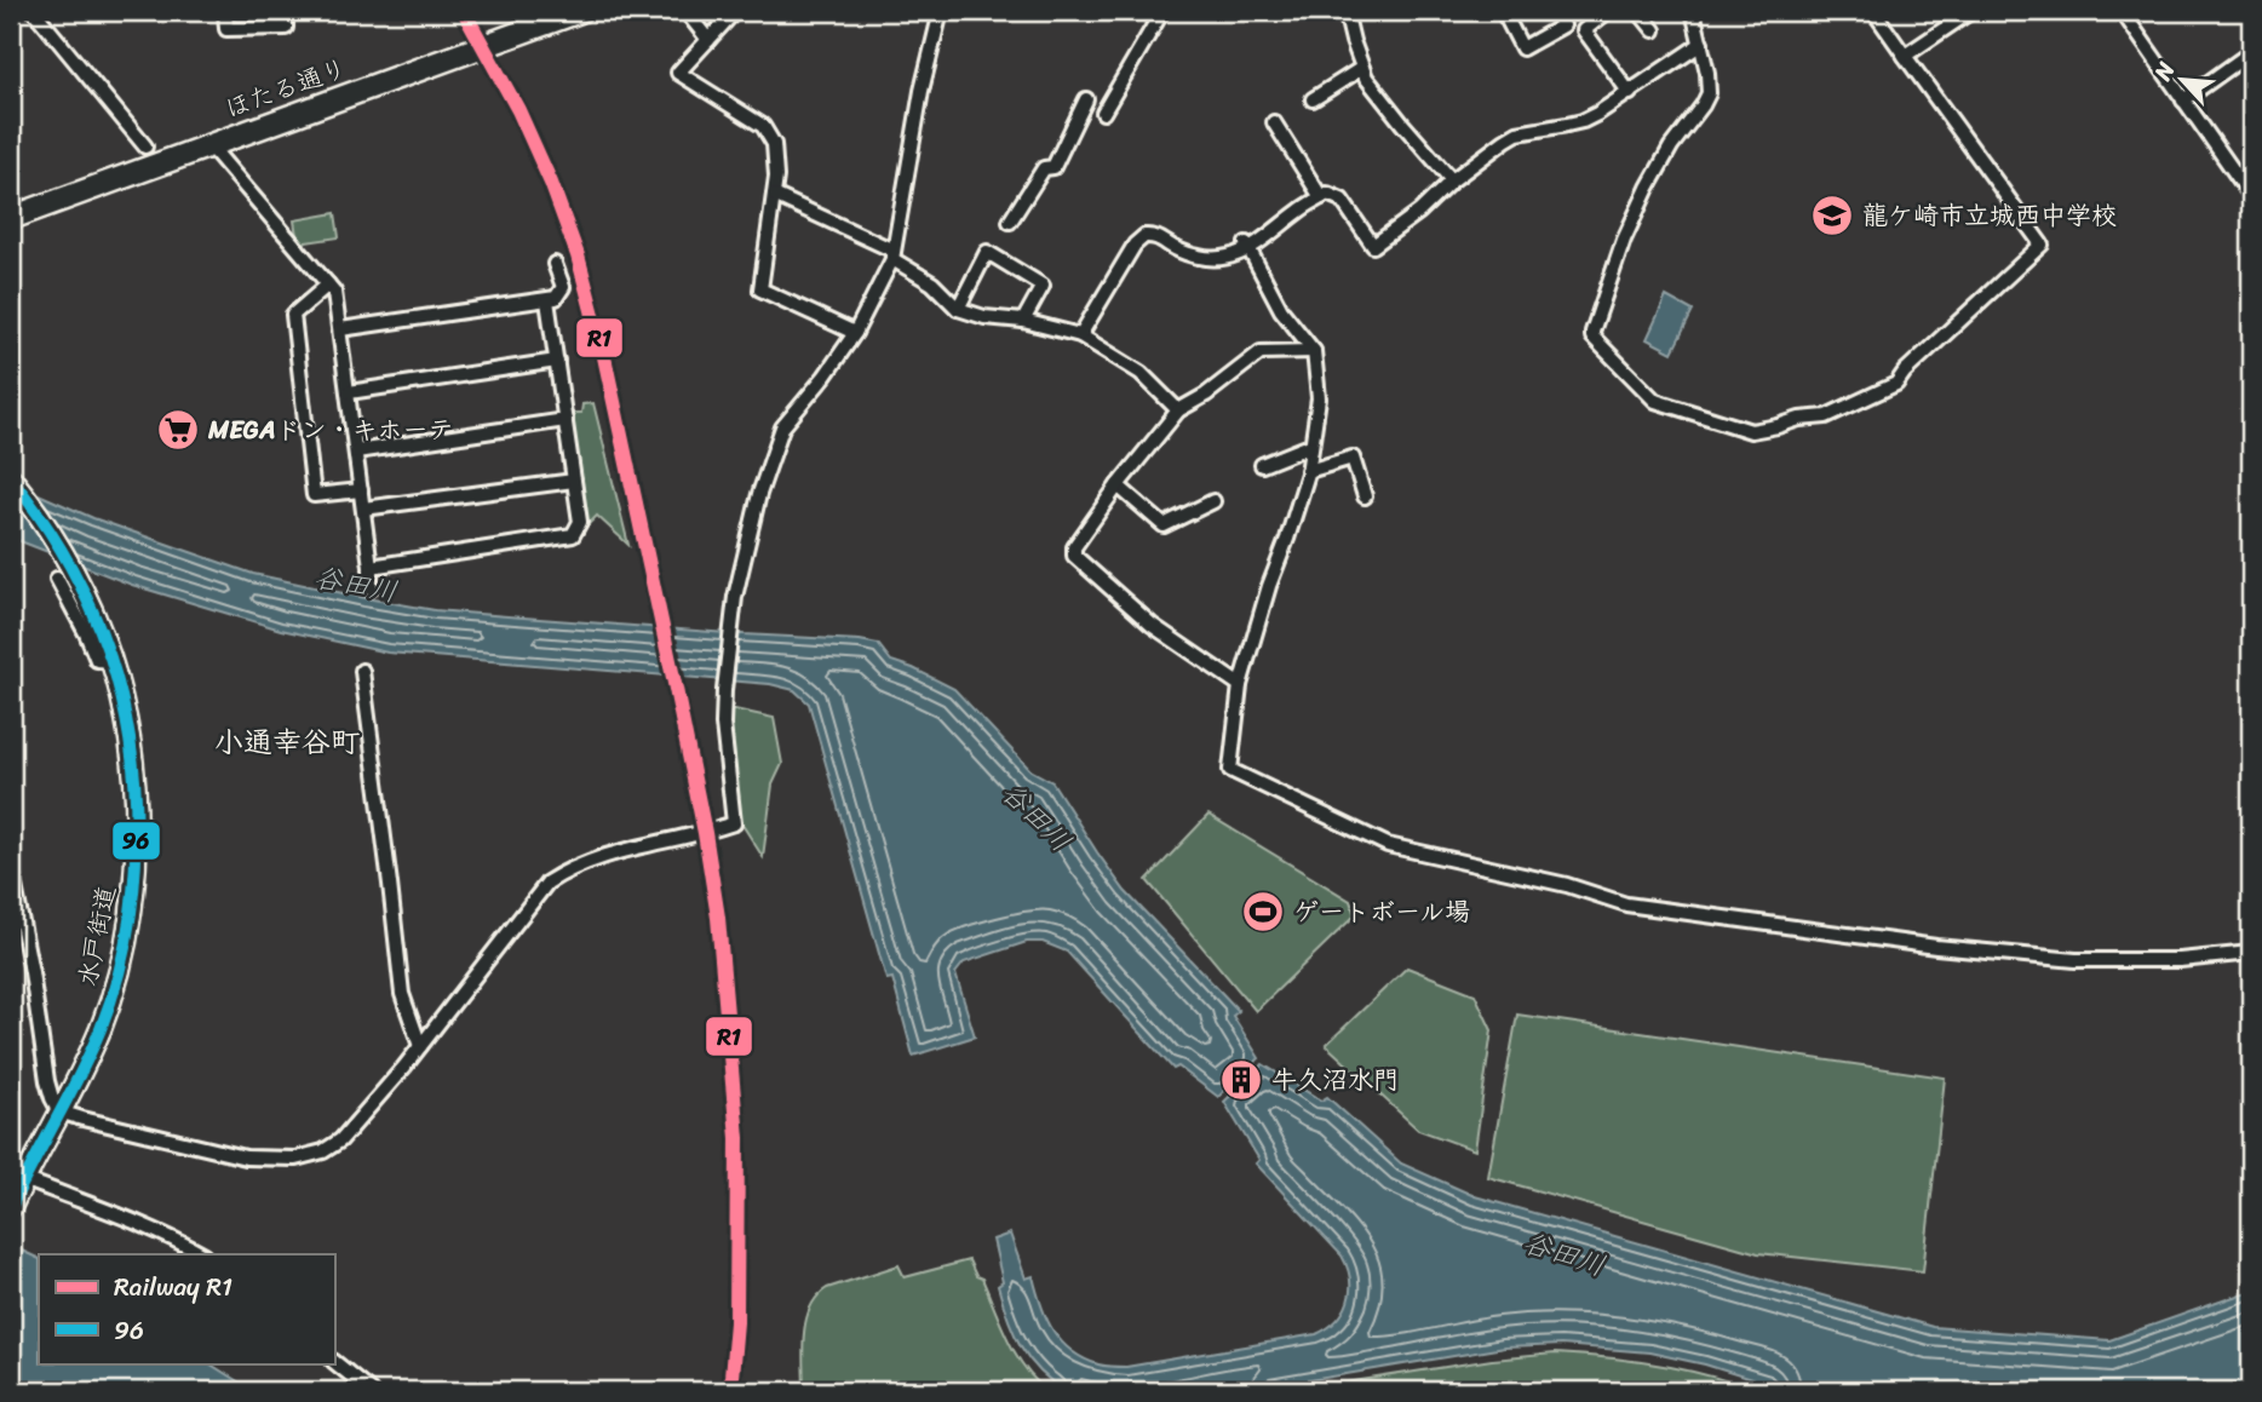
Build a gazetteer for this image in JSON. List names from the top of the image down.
{
  "streets": {
    "main road": ["ほたる通り", "水戸街道"]
  },
  "districts": ["小通幸谷町"],
  "water": ["谷田川"],
  "places": {
    "school or university": ["龍ケ崎市立城西中学校"],
    "supermarket": ["MEGAドン・キホーテ"],
    "sports": ["ゲートボール場"],
    "building": ["牛久沼水門"]
  },
  "lines": ["rail line R1", "transit line 96"],
  "legend": ["Railway R1", "96"],
  "north": "top left"
}
